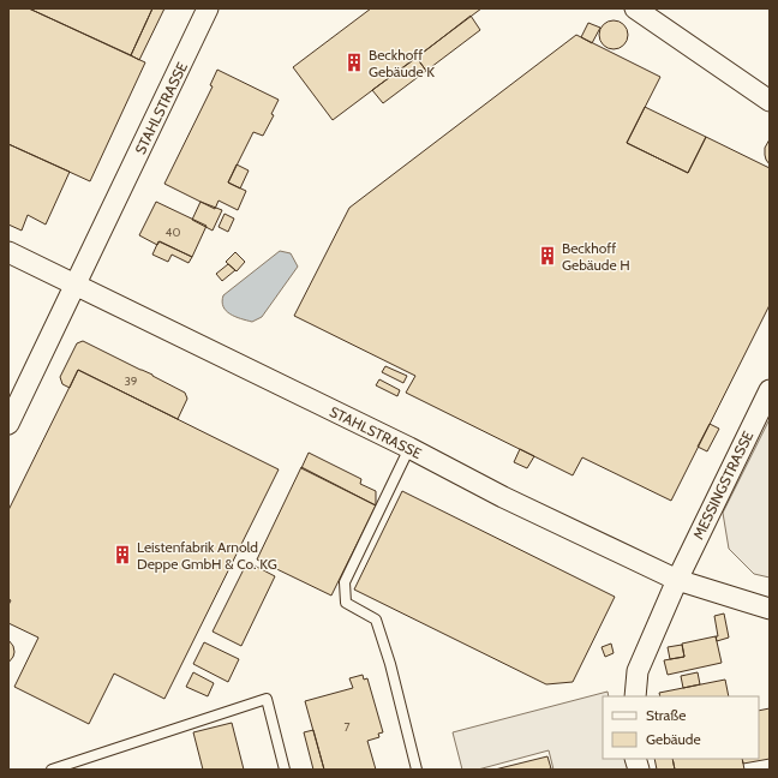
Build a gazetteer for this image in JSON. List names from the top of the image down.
{
  "streets": {
    "street": ["STAHLSTRASSE", "MESSINGSTRASSE"]
  },
  "crossings": [
    ["STAHLSTRASSE", "MESSINGSTRASSE"]
  ],
  "places": {
    "building": ["Beckhoff Gebäude K", "Beckhoff Gebäude H", "Leistenfabrik Arnold Deppe GmbH & Co. KG"]
  },
  "house_numbers": ["40", "39", "7"],
  "legend": ["Straße", "Gebäude"]
}
